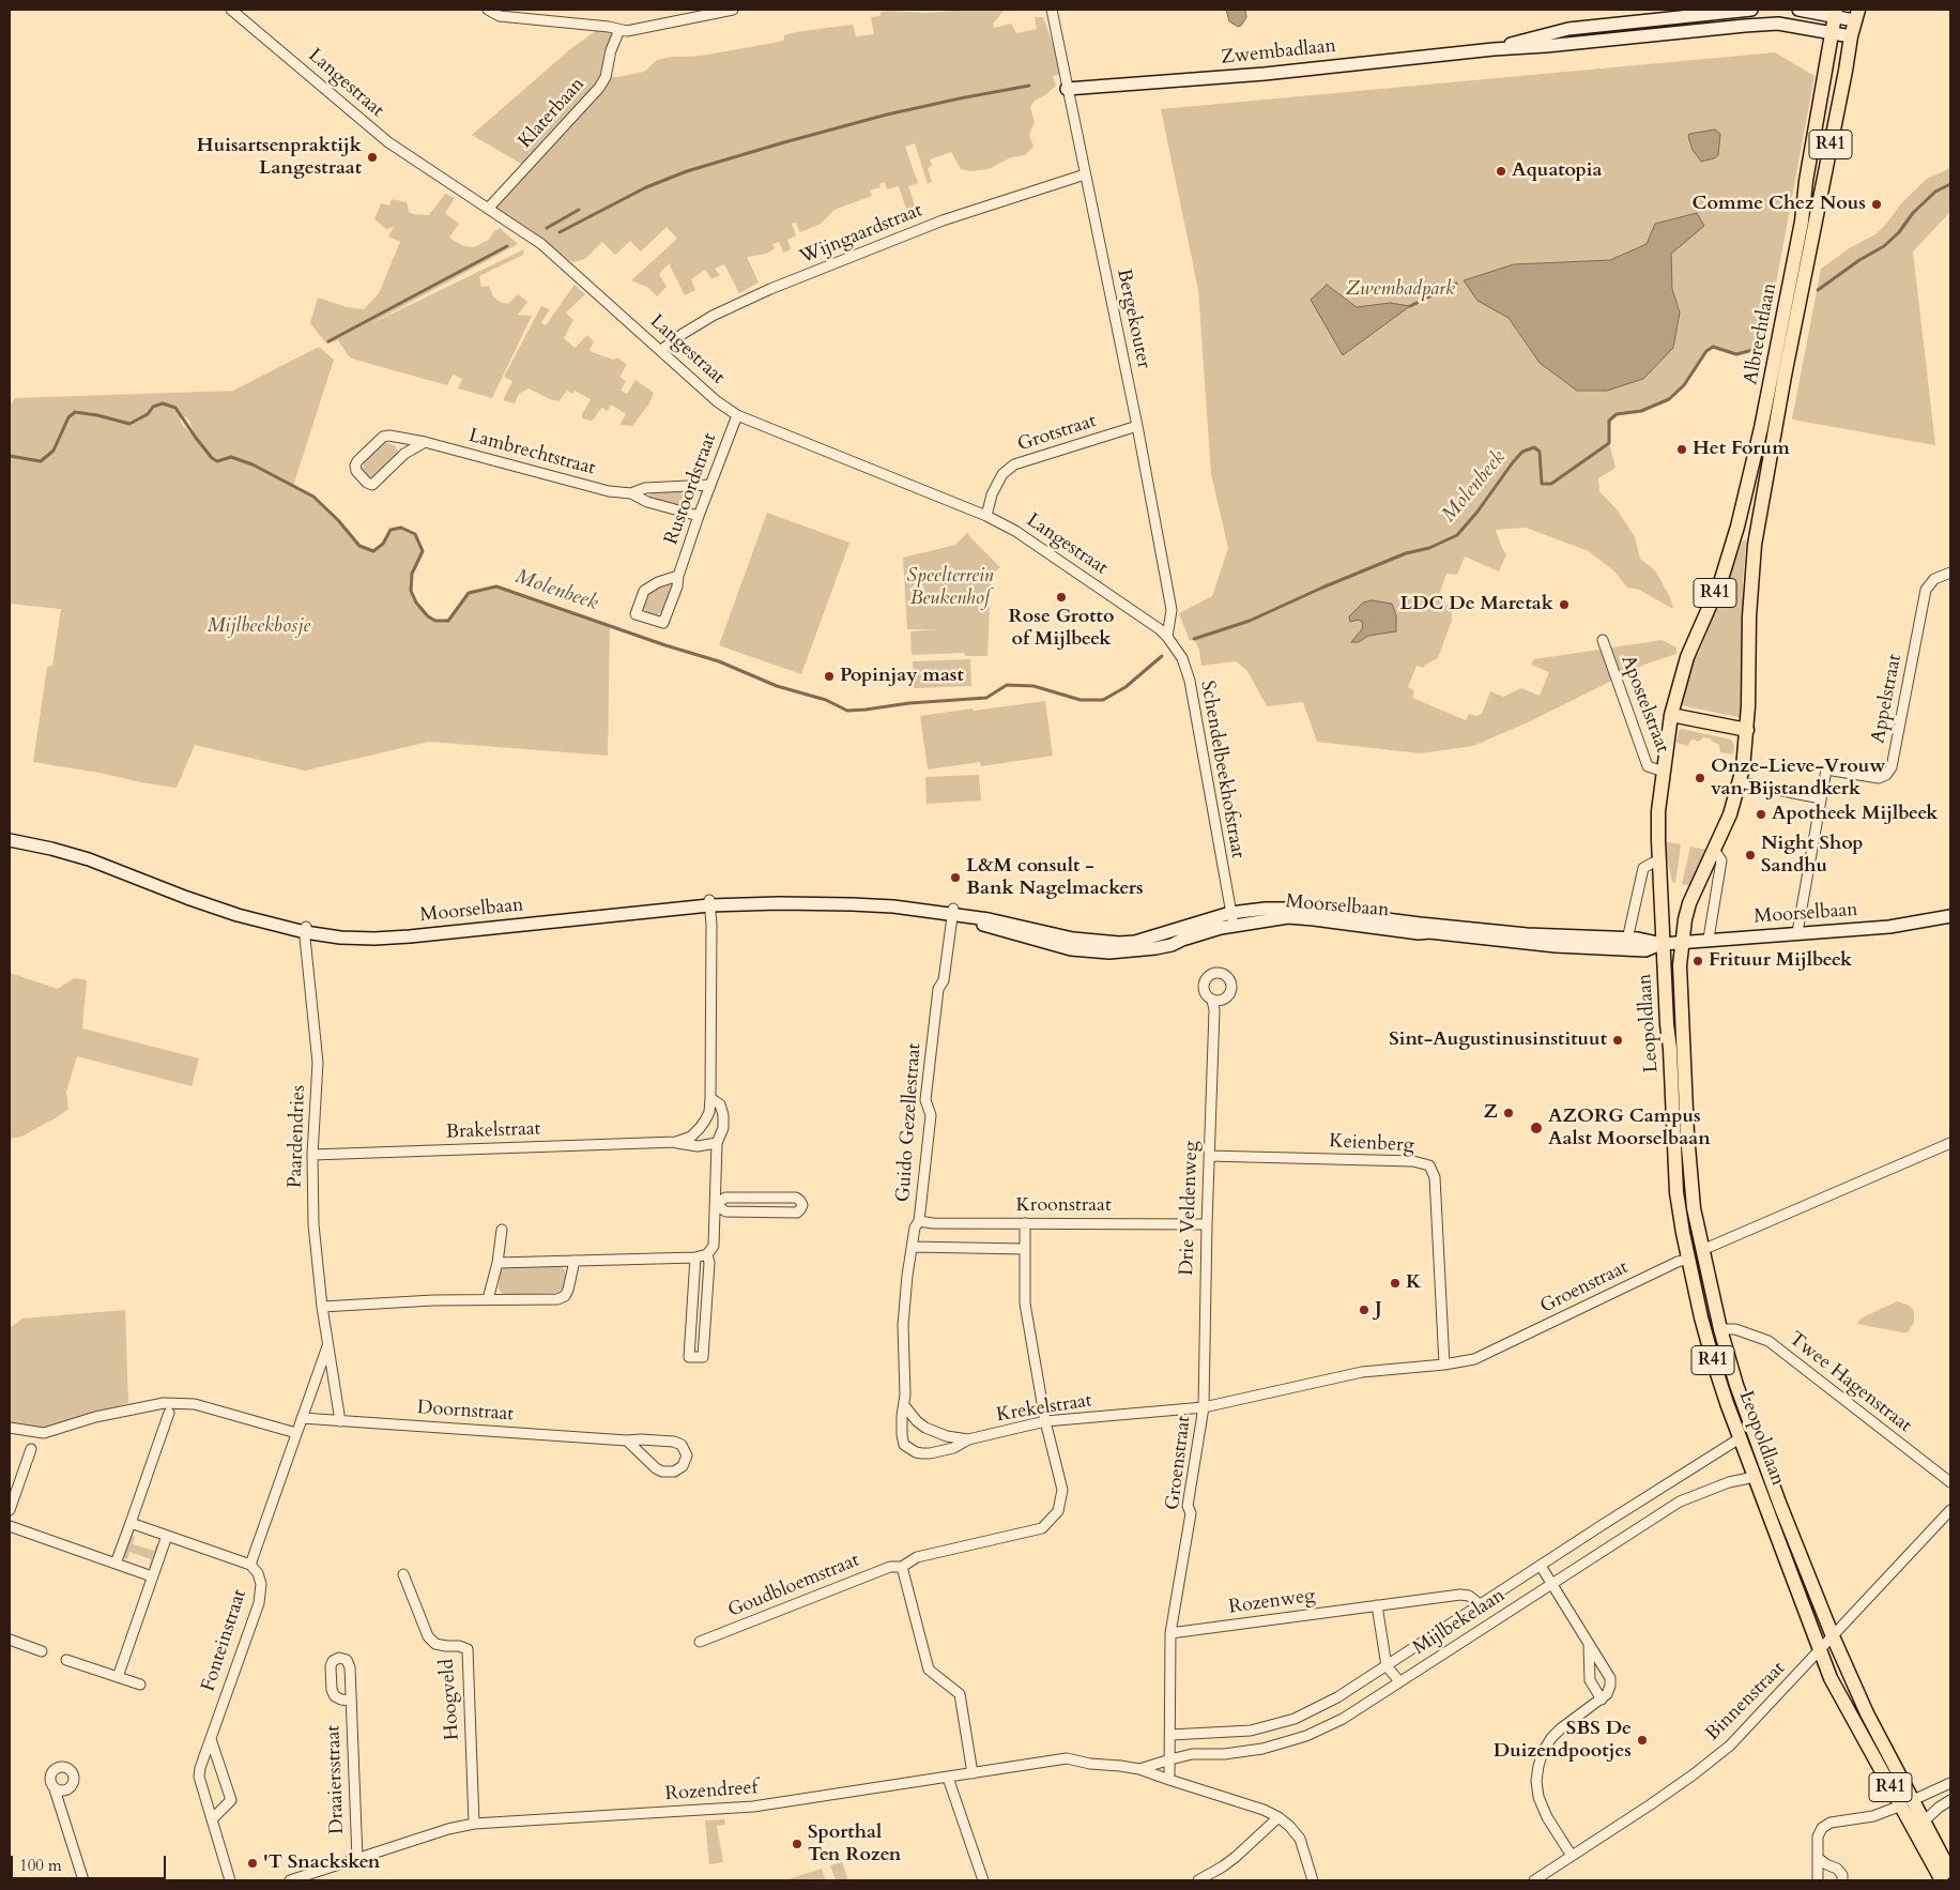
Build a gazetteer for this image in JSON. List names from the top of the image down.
{
  "streets": {
    "main road": [
      "Zwembadlaan",
      "R41",
      "Albrechtlaan",
      "Moorselbaan",
      "Leopoldlaan"
    ],
    "street": [
      "Langestraat",
      "Klaterbaan",
      "Wijngaardstraat",
      "Bergekouter",
      "Grotstraat",
      "Lambrechtstraat",
      "Rustoordstraat",
      "Appelstraat",
      "Apostelstraat",
      "Schendelbeekhofstraat",
      "Guido Gezellestraat",
      "Brakelstraat",
      "Paardendries",
      "Keienberg",
      "Kroonstraat",
      "Drie Veldenweg",
      "Groenstraat",
      "Twee Hagenstraat",
      "Krekelstraat",
      "Doornstraat",
      "Goudbloemstraat",
      "Rozenweg",
      "Mijlbekelaan",
      "Fonteinstraat",
      "Hoogveld",
      "Binnenstraat",
      "Draaiersstraat",
      "Rozendreef"
    ]
  },
  "crossings": [
    ["Zwembadlaan", "Bergekouter"],
    ["Zwembadlaan", "Albrechtlaan"],
    ["Langestraat", "Klaterbaan"],
    ["Langestraat", "Wijngaardstraat"],
    ["Langestraat", "Bergekouter"],
    ["Langestraat", "Grotstraat"],
    ["Langestraat", "Rustoordstraat"],
    ["Langestraat", "Schendelbeekhofstraat"],
    ["R41", "Albrechtlaan"],
    ["R41", "Apostelstraat"],
    ["R41", "Moorselbaan"],
    ["R41", "Leopoldlaan"],
    ["Wijngaardstraat", "Bergekouter"],
    ["Bergekouter", "Grotstraat"],
    ["Bergekouter", "Schendelbeekhofstraat"],
    ["Lambrechtstraat", "Rustoordstraat"],
    ["Appelstraat", "Moorselbaan"],
    ["Schendelbeekhofstraat", "Moorselbaan"],
    ["Moorselbaan", "Leopoldlaan"],
    ["Moorselbaan", "Guido Gezellestraat"],
    ["Moorselbaan", "Brakelstraat"],
    ["Moorselbaan", "Paardendries"],
    ["Leopoldlaan", "Groenstraat"],
    ["Leopoldlaan", "Twee Hagenstraat"],
    ["Leopoldlaan", "Mijlbekelaan"],
    ["Leopoldlaan", "Binnenstraat"],
    ["Guido Gezellestraat", "Kroonstraat"],
    ["Guido Gezellestraat", "Krekelstraat"],
    ["Brakelstraat", "Paardendries"],
    ["Paardendries", "Doornstraat"],
    ["Paardendries", "Fonteinstraat"],
    ["Keienberg", "Drie Veldenweg"],
    ["Keienberg", "Groenstraat"],
    ["Kroonstraat", "Drie Veldenweg"],
    ["Kroonstraat", "Goudbloemstraat"],
    ["Drie Veldenweg", "Groenstraat"],
    ["Drie Veldenweg", "Krekelstraat"],
    ["Groenstraat", "Krekelstraat"],
    ["Groenstraat", "Rozenweg"],
    ["Groenstraat", "Mijlbekelaan"],
    ["Groenstraat", "Rozendreef"],
    ["Krekelstraat", "Goudbloemstraat"],
    ["Rozenweg", "Mijlbekelaan"],
    ["Mijlbekelaan", "Rozendreef"],
    ["Hoogveld", "Rozendreef"],
    ["Draaiersstraat", "Rozendreef"]
  ],
  "water": ["Molenbeek"],
  "parks": ["Zwembadpark", "Speelterrein Beukenhof", "Mijlbeekbosje"],
  "places": [
    "Huisartsenpraktijk Langestraat",
    "Aquatopia",
    "Comme Chez Nous",
    "Het Forum",
    "Rose Grotto of Mijlbeek",
    "LDC De Maretak",
    "Popinjay mast",
    "Onze-Lieve-Vrouw van Bijstandkerk",
    "Apotheek Mijlbeek",
    "Night Shop Sandhu",
    "L&M consult - Bank Nagelmackers",
    "Frituur Mijlbeek",
    "Sint-Augustinusinstituut",
    "Z",
    "AZORG Campus Aalst Moorselbaan",
    "K",
    "J",
    "SBS De Duizendpootjes",
    "Sporthal Ten Rozen",
    "'T Snacksken"
  ],
  "scale_bar": "100 m"
}
